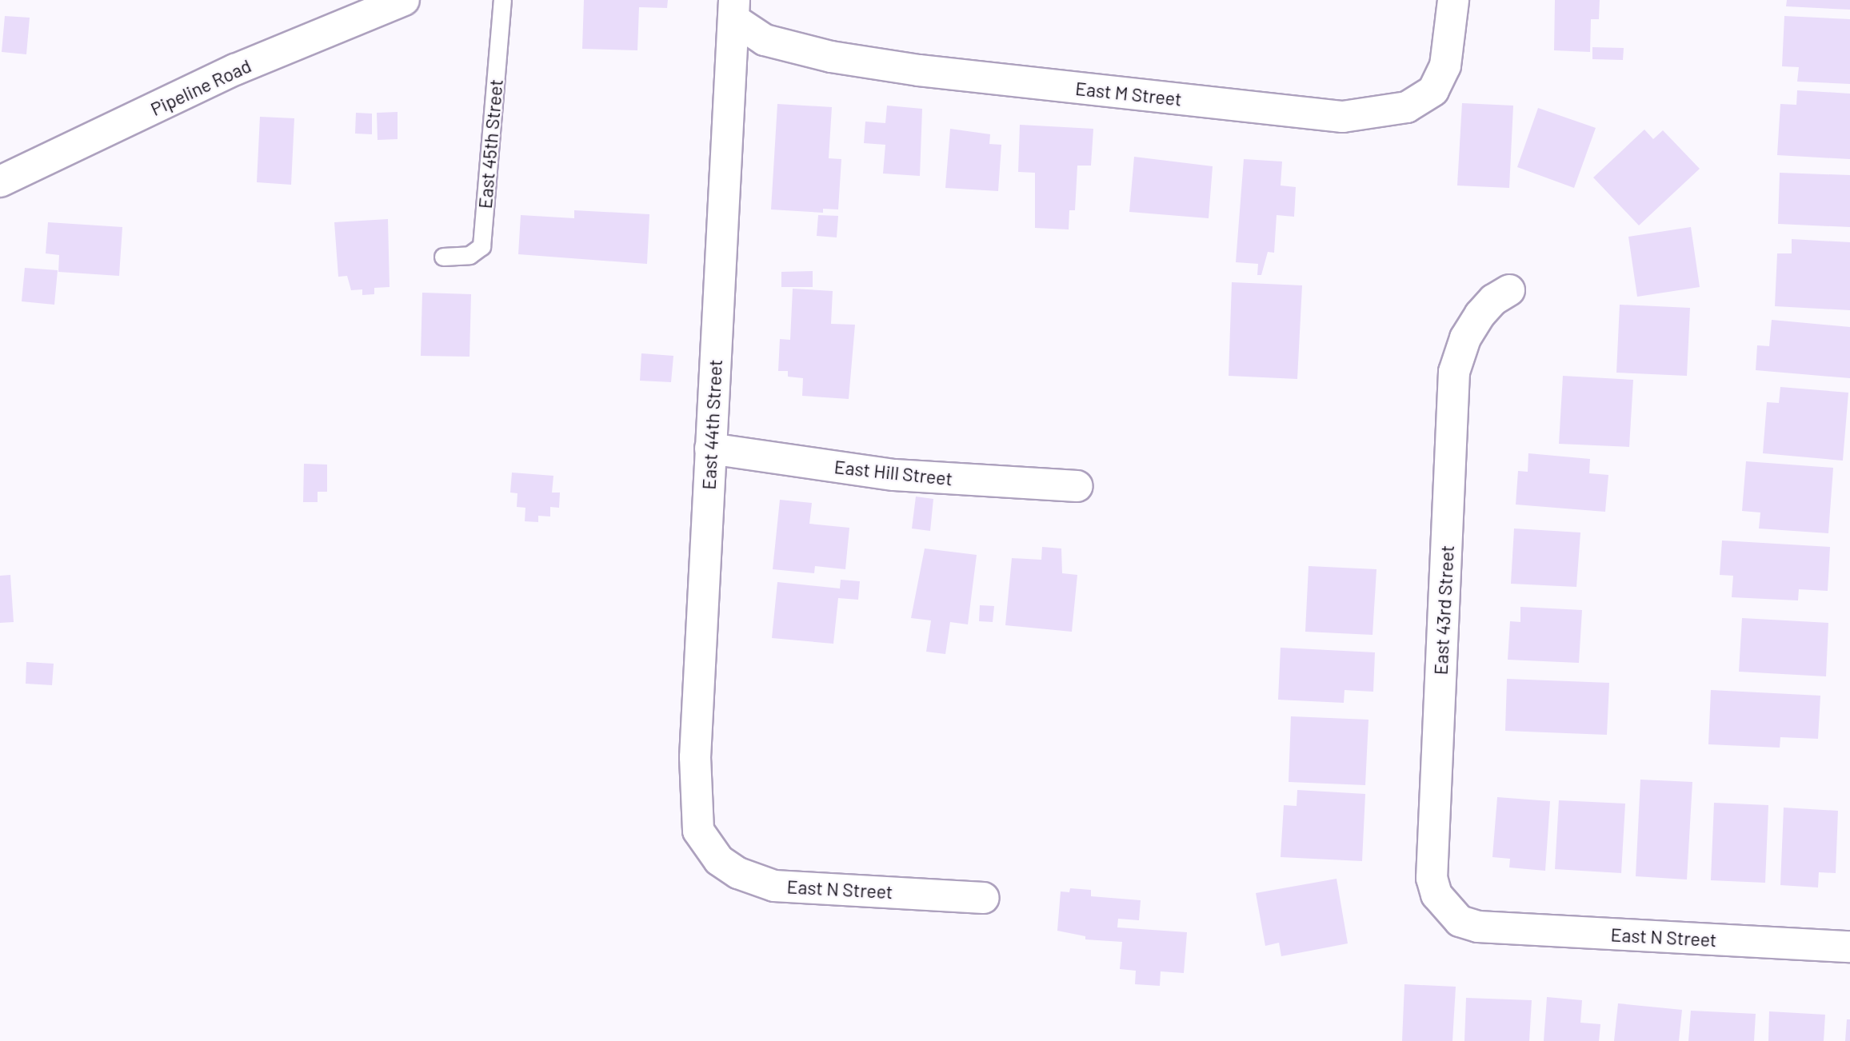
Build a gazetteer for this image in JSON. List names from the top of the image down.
{
  "streets": {
    "street": [
      "Pipeline Road",
      "East M Street",
      "East 44th Street",
      "East Hill Street",
      "East 43rd Street",
      "East N Street"
    ],
    "lane": ["East 45th Street"]
  },
  "crossings": [
    ["East M Street", "East 44th Street"],
    ["East 44th Street", "East Hill Street"],
    ["East 44th Street", "East N Street"],
    ["East 43rd Street", "East N Street"]
  ]
}
